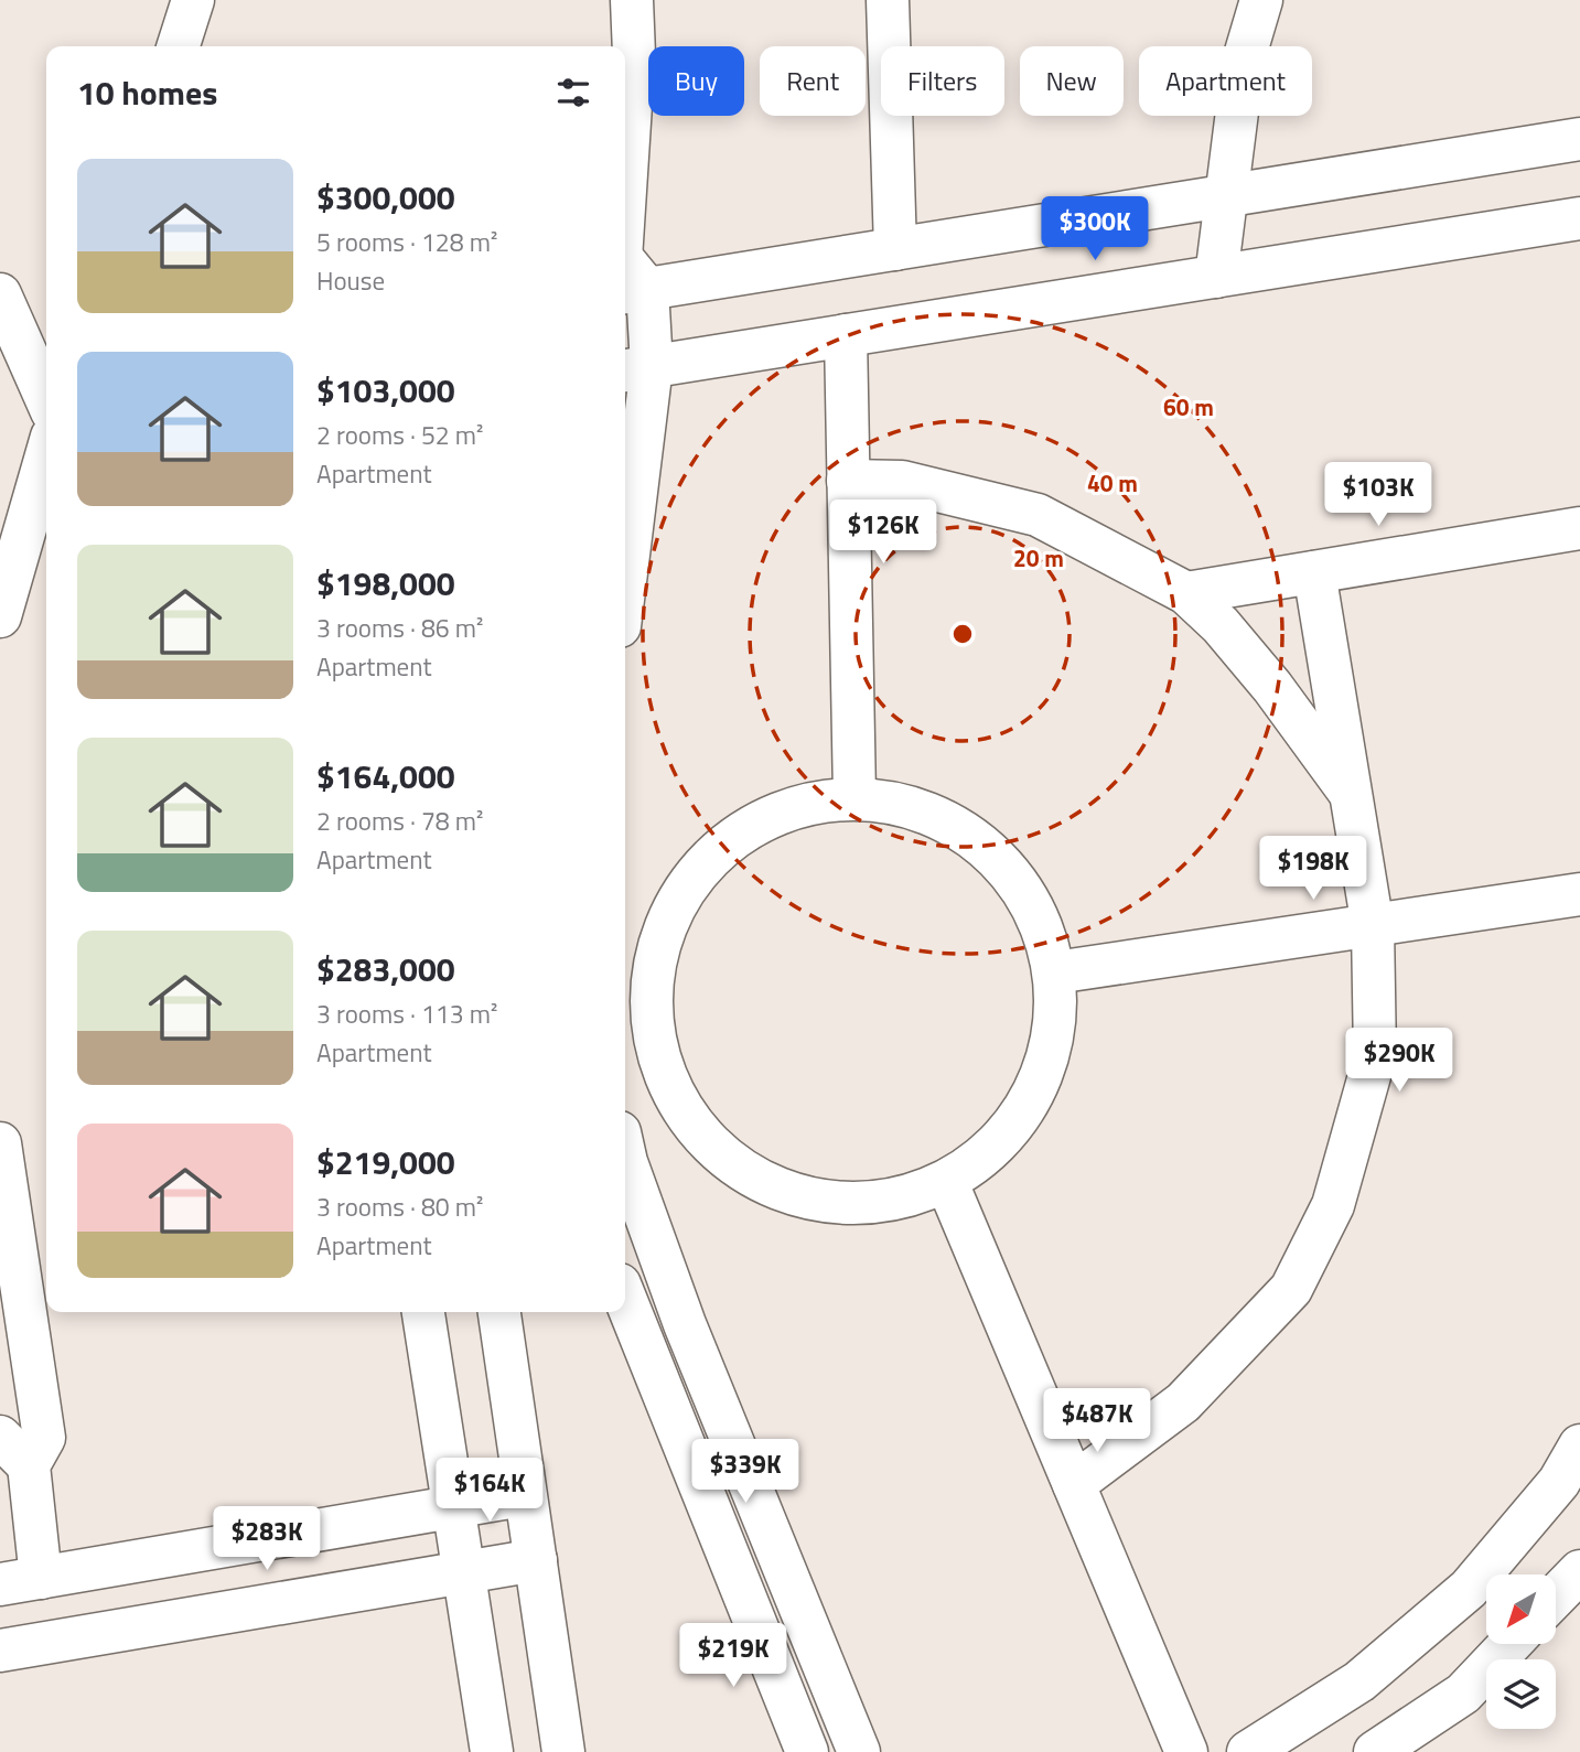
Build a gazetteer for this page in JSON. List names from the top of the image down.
{
  "north": "bottom left",
  "page": {
    "chip": [
      "Buy",
      "Rent",
      "Filters",
      "New",
      "Apartment"
    ],
    "heading": "10 homes",
    "list": [
      {
        "name": "$300,000",
        "note": "5 rooms · 128 m² · House"
      },
      {
        "name": "$103,000",
        "note": "2 rooms · 52 m² · Apartment"
      },
      {
        "name": "$198,000",
        "note": "3 rooms · 86 m² · Apartment"
      },
      {
        "name": "$164,000",
        "note": "2 rooms · 78 m² · Apartment"
      },
      {
        "name": "$283,000",
        "note": "3 rooms · 113 m² · Apartment"
      },
      {
        "name": "$219,000",
        "note": "3 rooms · 80 m² · Apartment"
      }
    ],
    "price": [
      "$300K",
      "$103K",
      "$126K",
      "$198K",
      "$290K",
      "$487K",
      "$339K",
      "$164K",
      "$283K",
      "$219K"
    ]
  },
  "rings": ["60 m", "40 m", "20 m"]
}
